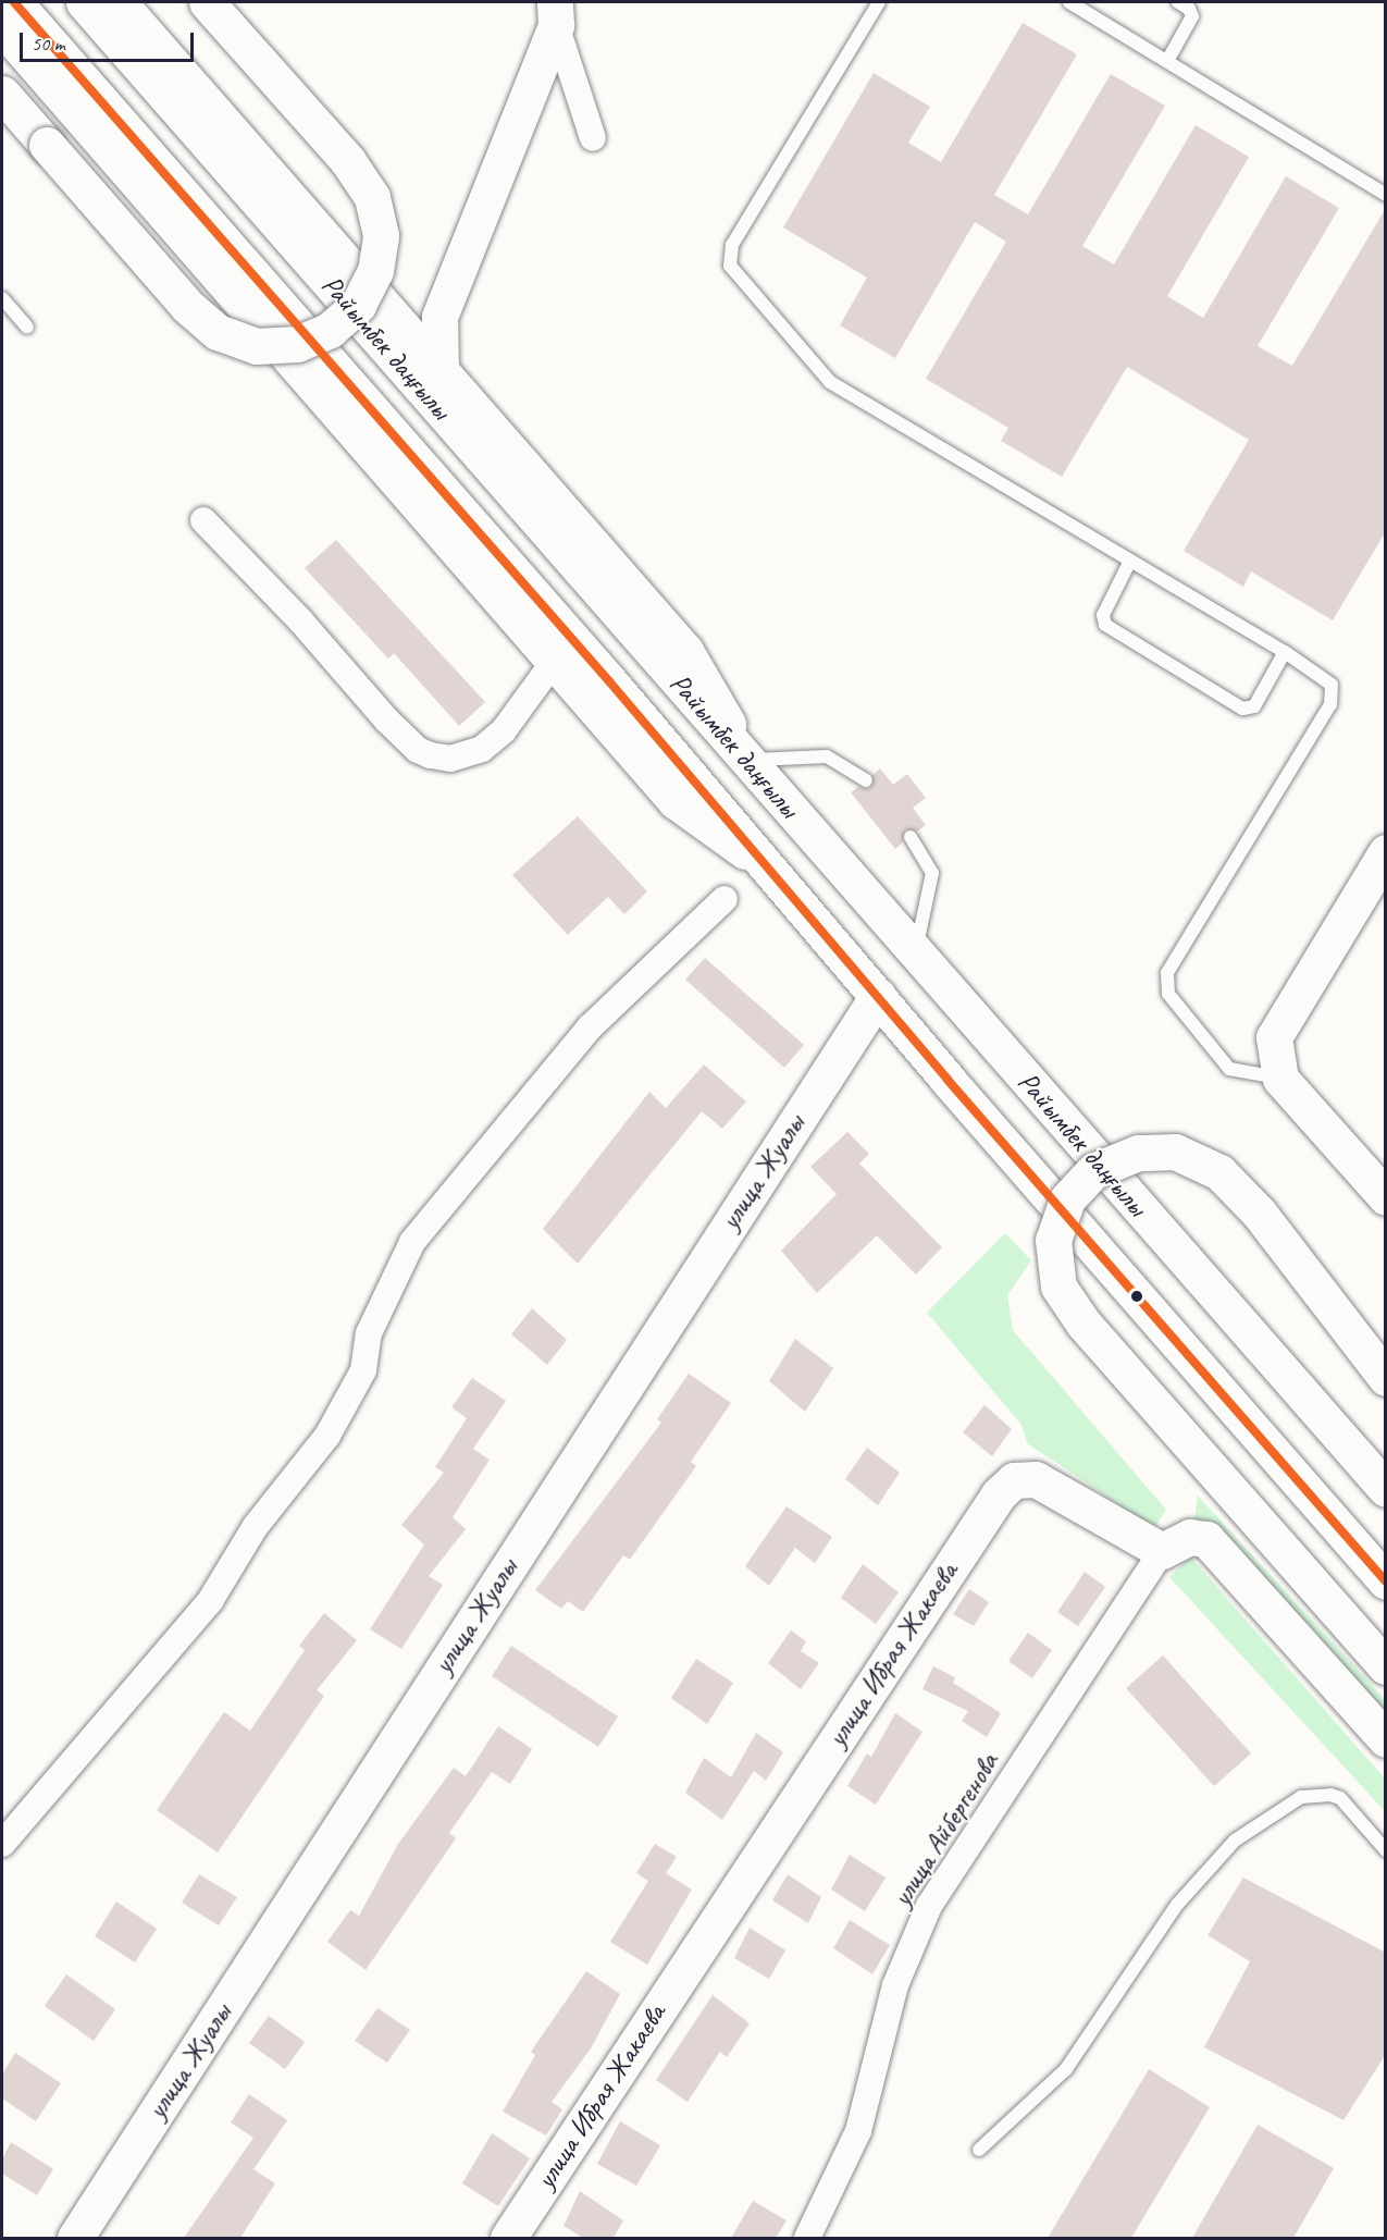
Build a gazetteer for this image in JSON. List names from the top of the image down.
{
  "streets": {
    "main road": ["Райымбек даңғылы", "улица Жуалы", "улица Ибрая Жакаева"],
    "street": ["улица Айбергенова"]
  },
  "crossings": [
    ["Райымбек даңғылы", "улица Жуалы"],
    ["улица Ибрая Жакаева", "улица Айбергенова"]
  ],
  "scale_bar": "50 m"
}
